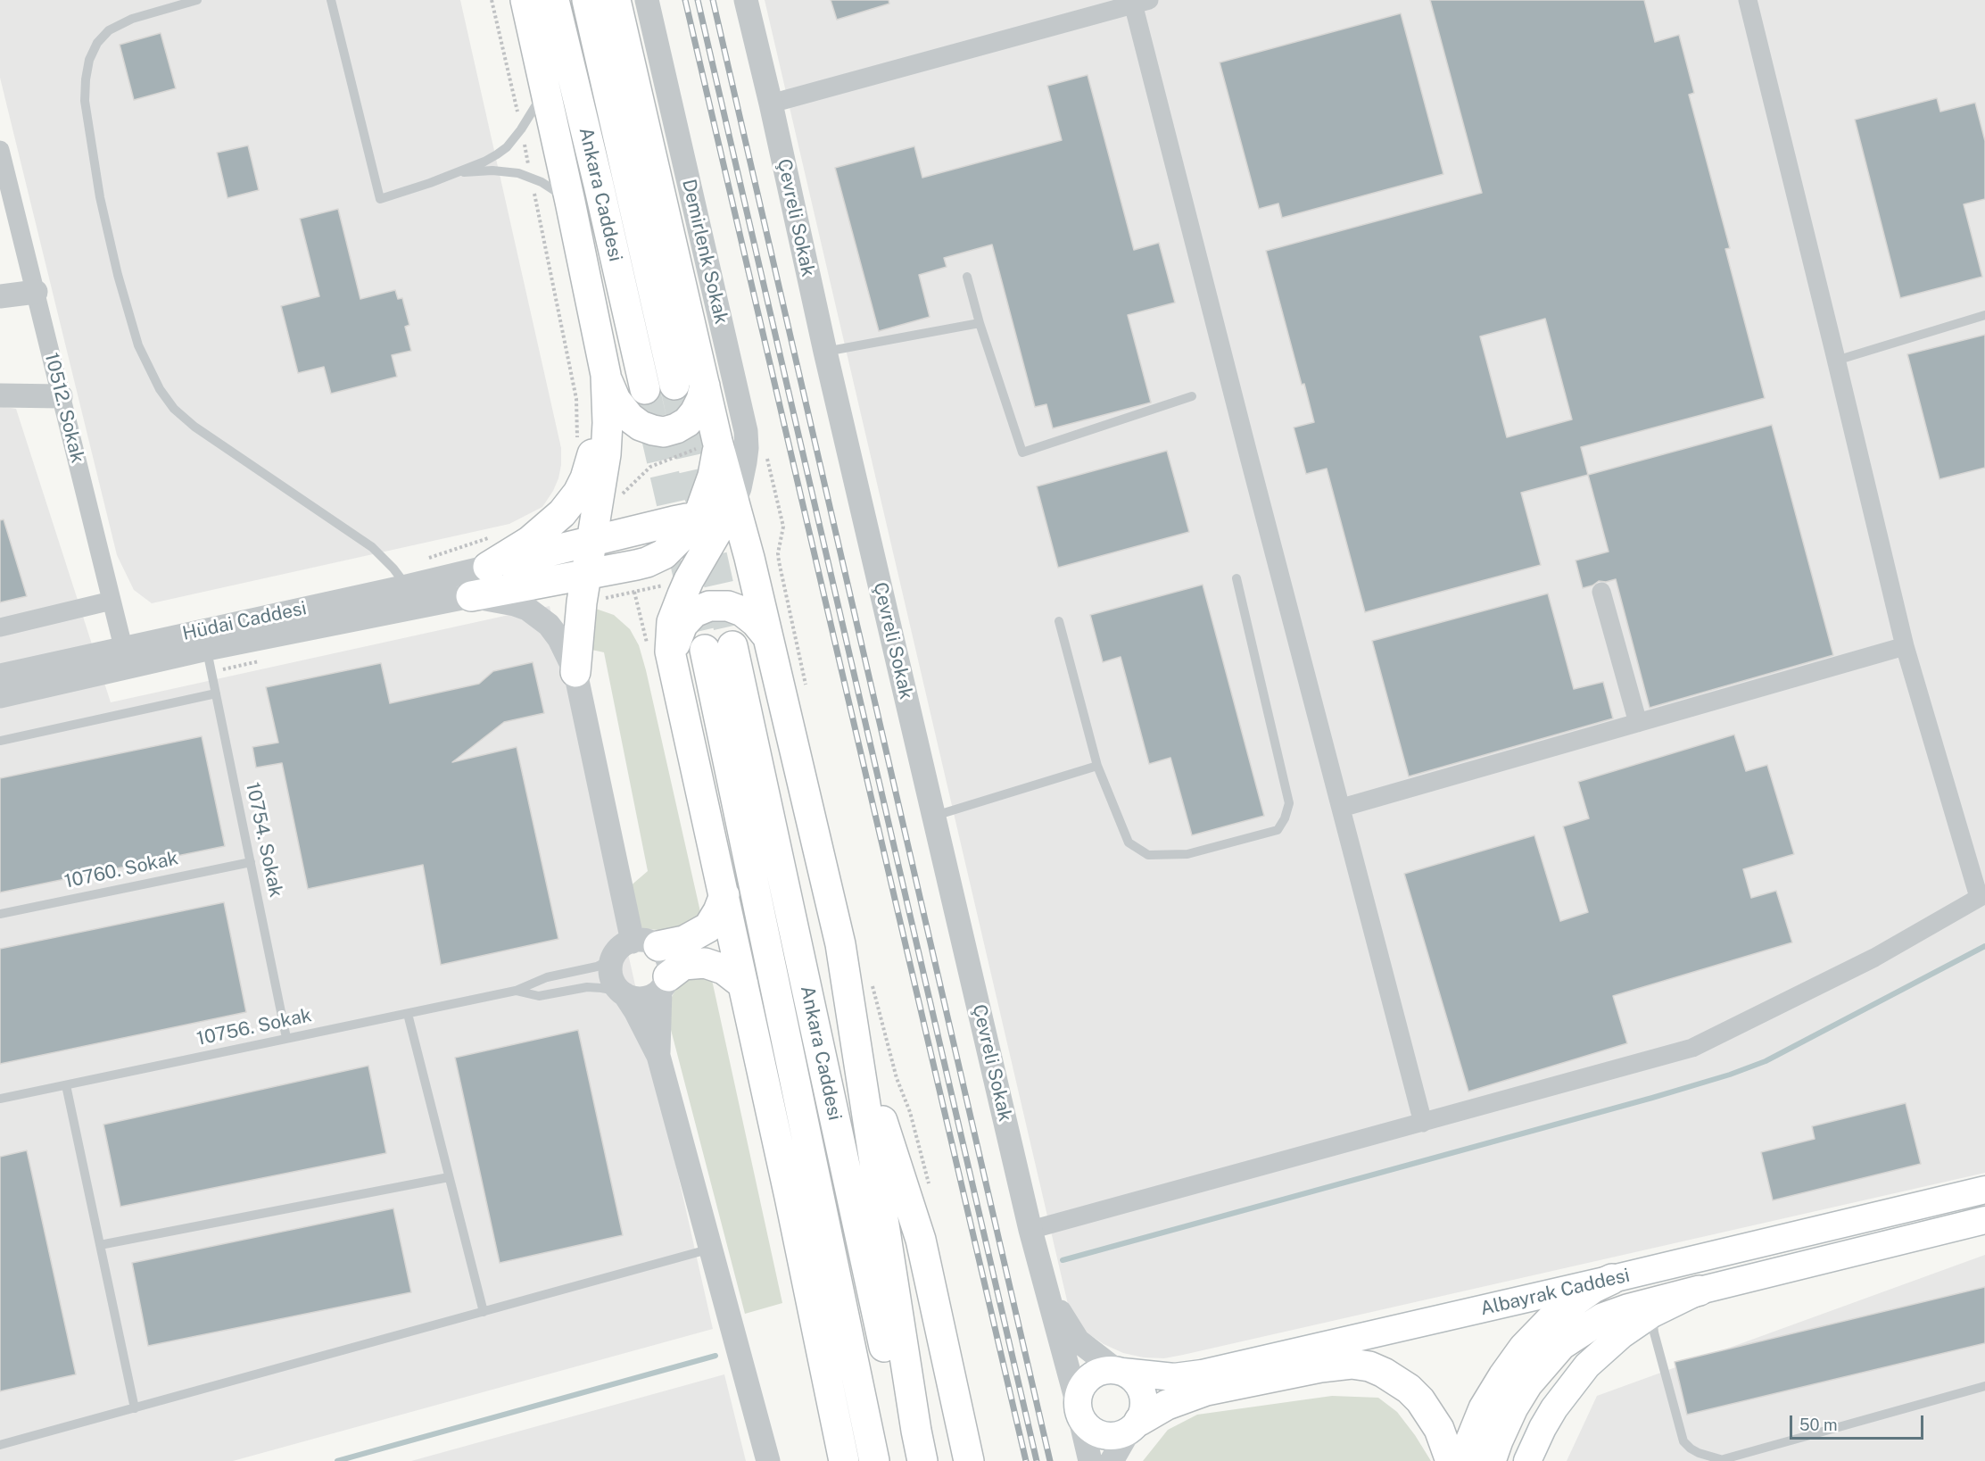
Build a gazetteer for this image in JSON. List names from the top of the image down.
{
  "streets": {
    "highway": ["Ankara Caddesi"],
    "main road": ["Albayrak Caddesi"],
    "street": [
      "Çevreli Sokak",
      "Demirlenk Sokak",
      "10512. Sokak",
      "Hüdai Caddesi"
    ],
    "lane": ["10754. Sokak", "10760. Sokak", "10756. Sokak"]
  },
  "crossings": [
    ["10512. Sokak", "Hüdai Caddesi"],
    ["Hüdai Caddesi", "10754. Sokak"],
    ["10754. Sokak", "10760. Sokak"],
    ["10754. Sokak", "10756. Sokak"]
  ],
  "scale_bar": "50 m"
}
